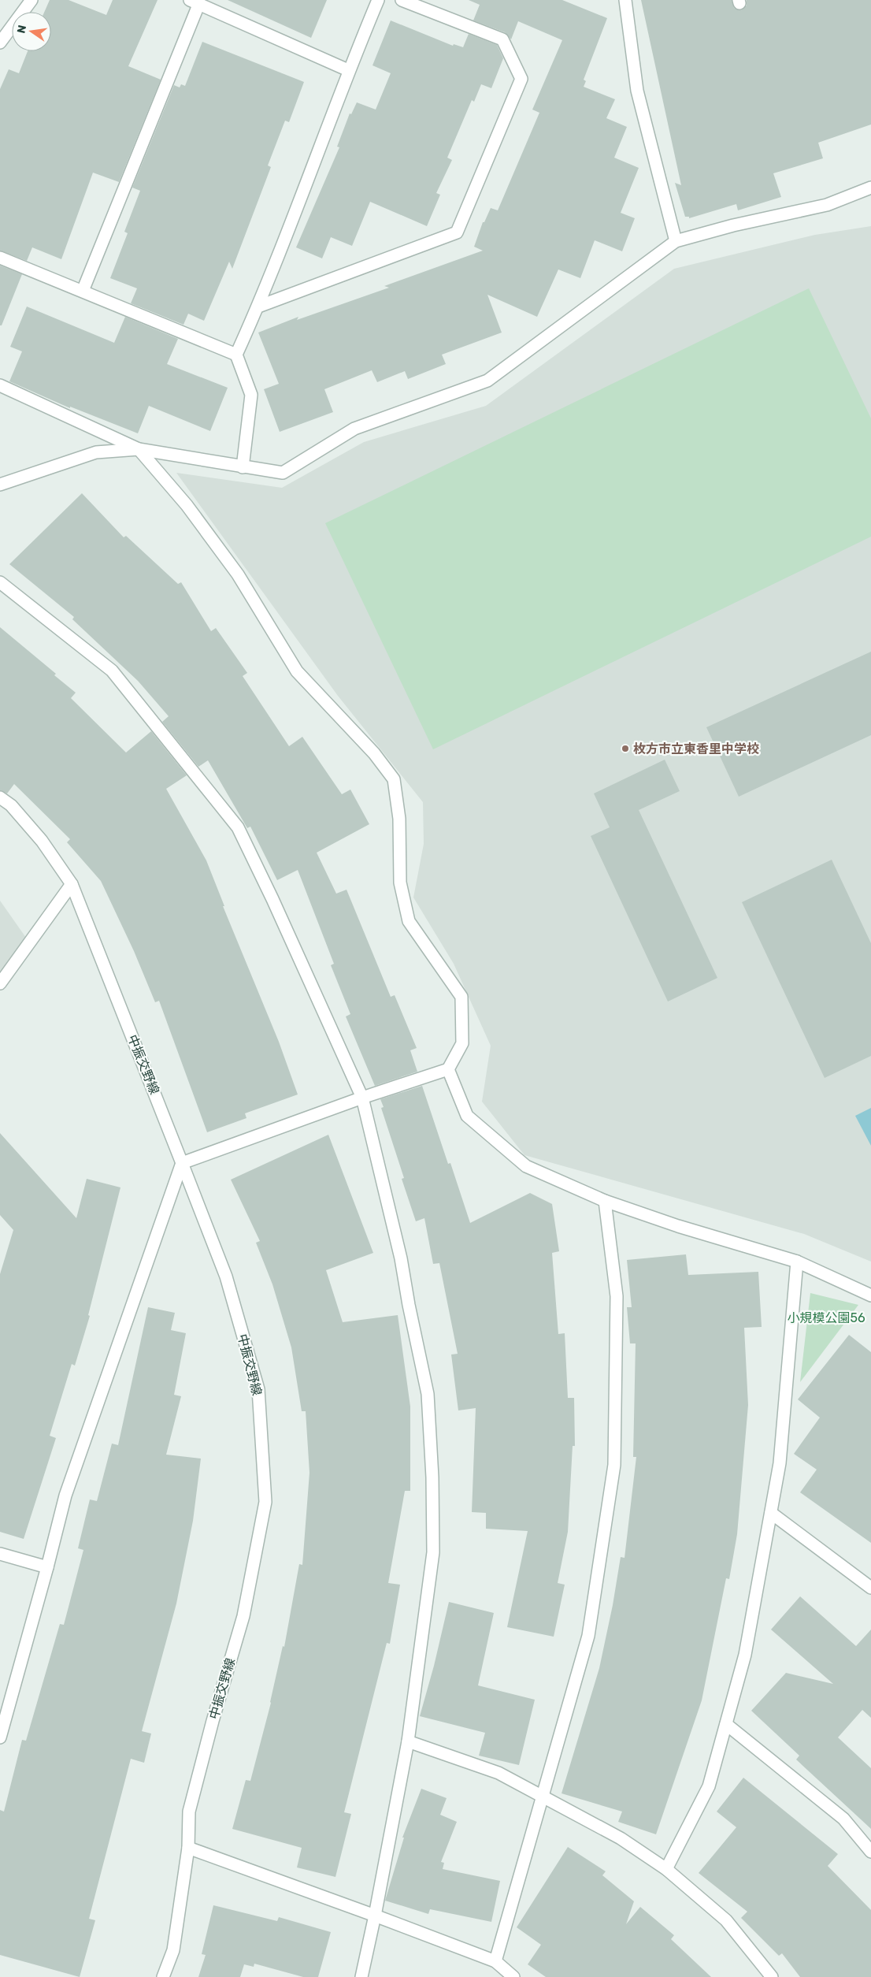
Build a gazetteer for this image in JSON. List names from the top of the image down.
{
  "streets": {
    "street": ["中振交野線"]
  },
  "parks": ["小規模公園56"],
  "places": ["枚方市立東香里中学校"],
  "north": "left"
}
